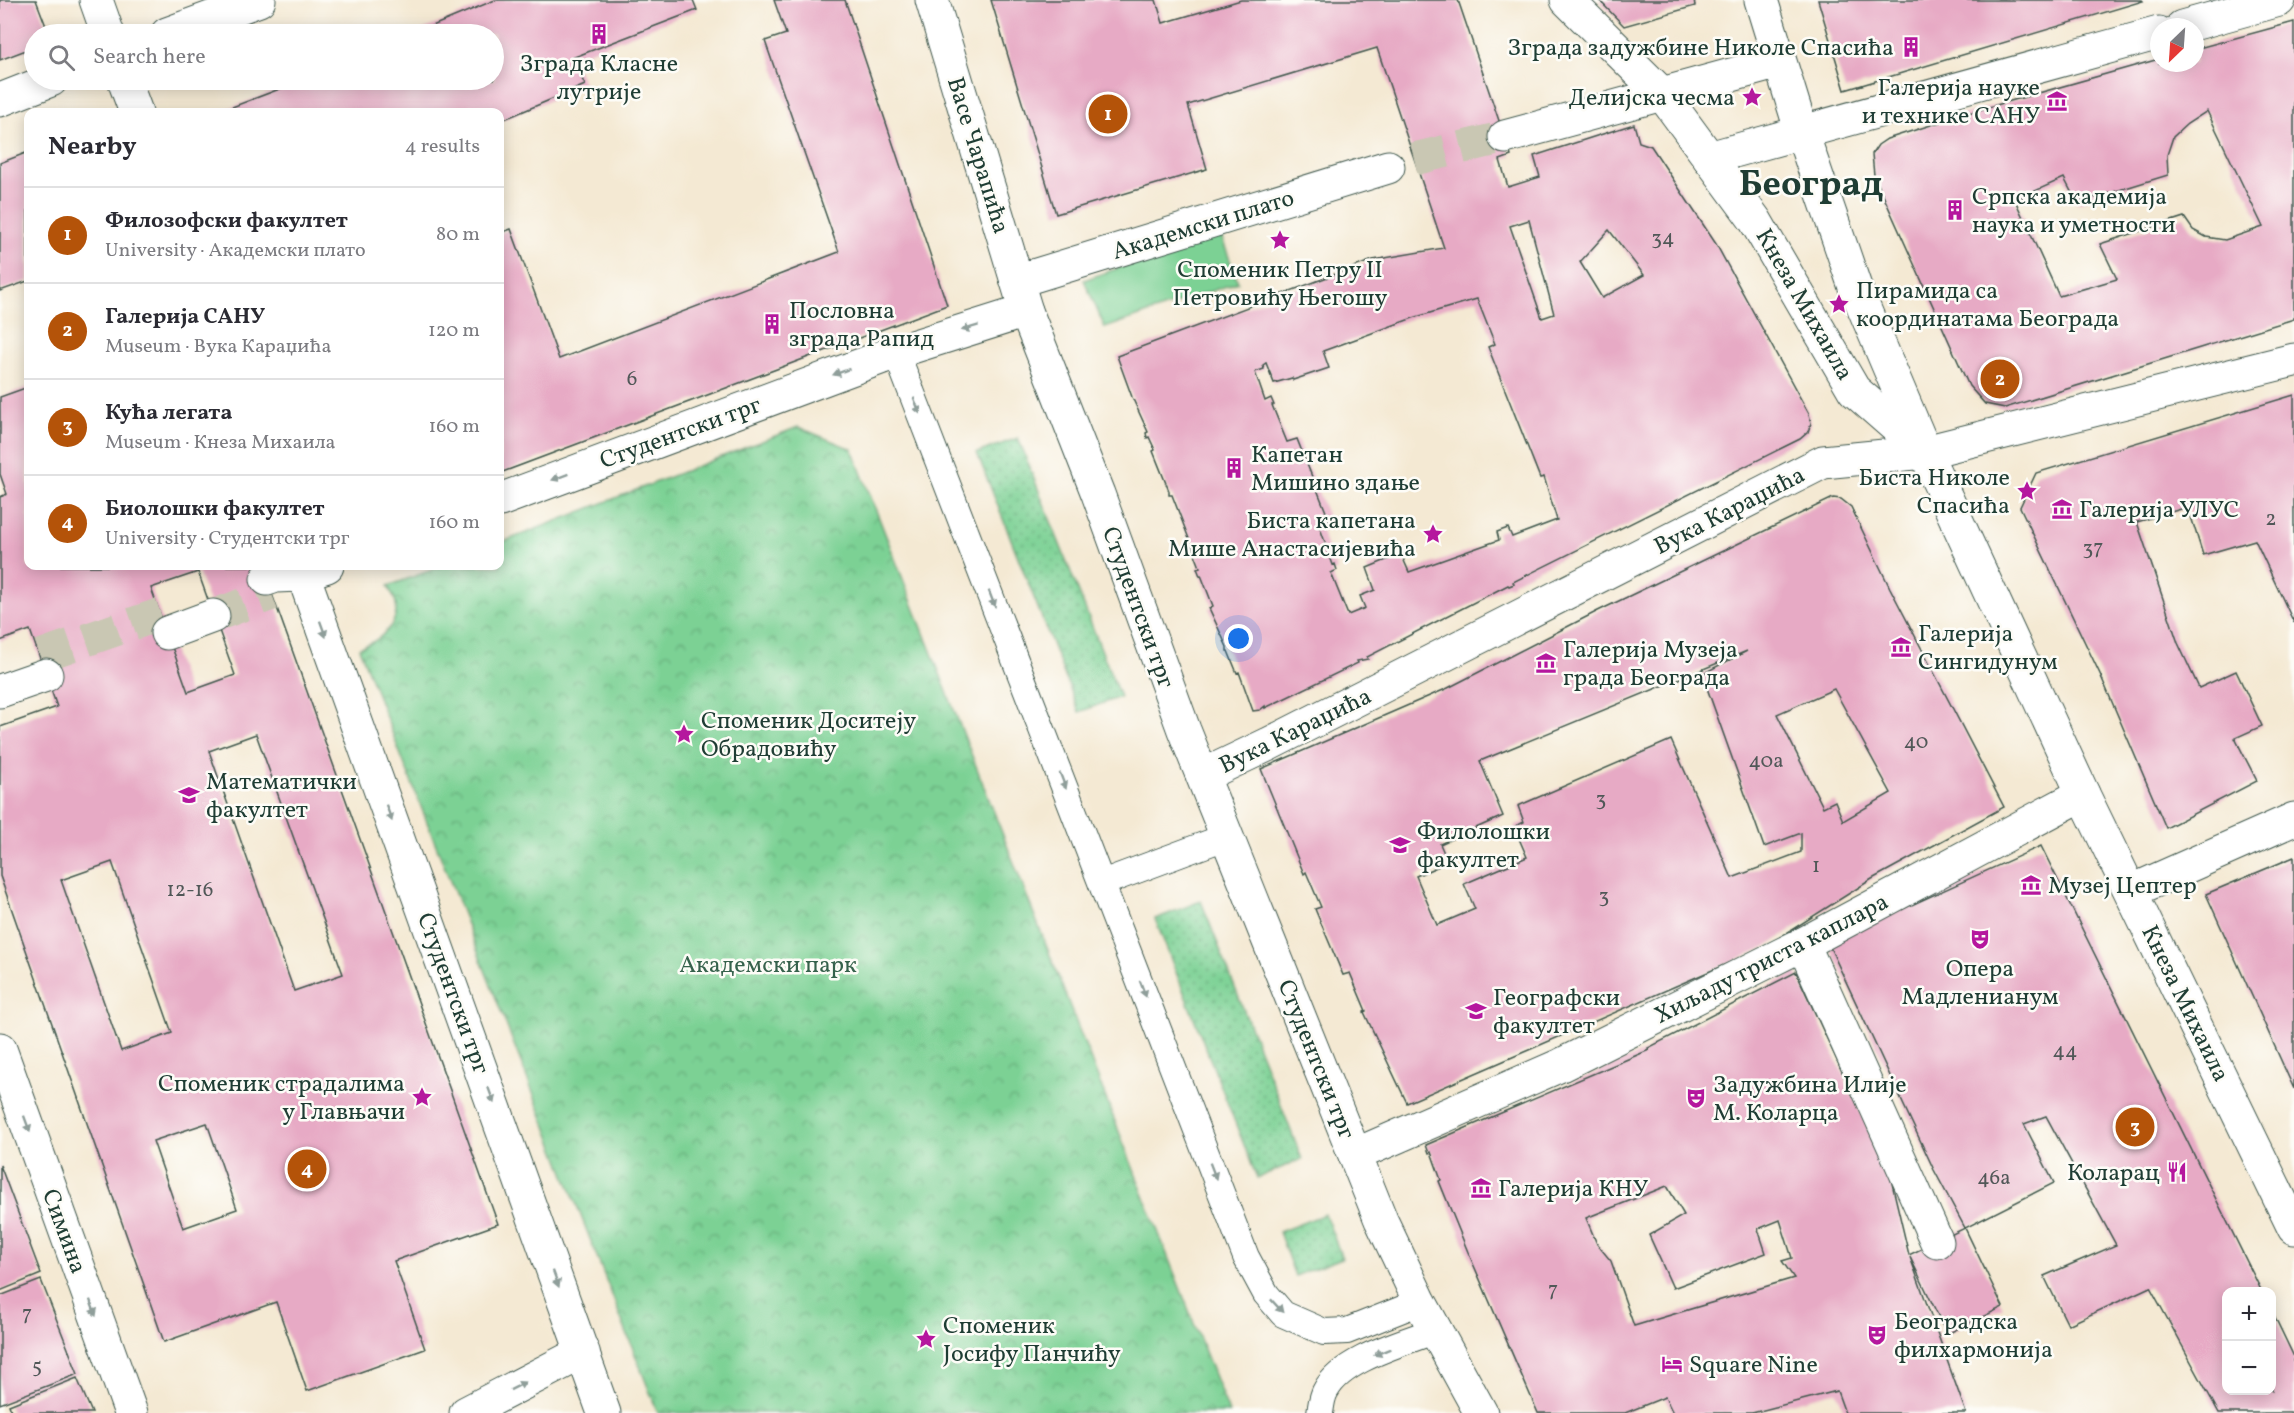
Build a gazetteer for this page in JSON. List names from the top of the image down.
{
  "streets": {
    "street": [
      "Васе Чарапића",
      "Академски плато",
      "Кнеза Михаила",
      "Студентски трг",
      "Вука Караџића",
      "Хиљаду триста каплара",
      "Симина"
    ]
  },
  "crossings": [
    ["Васе Чарапића", "Академски плато"],
    ["Васе Чарапића", "Студентски трг"],
    ["Академски плато", "Студентски трг"],
    ["Кнеза Михаила", "Вука Караџића"],
    ["Кнеза Михаила", "Хиљаду триста каплара"],
    ["Студентски трг", "Вука Караџића"],
    ["Студентски трг", "Хиљаду триста каплара"]
  ],
  "one_way": ["Симина"],
  "districts": ["Београд"],
  "parks": ["Академски парк"],
  "places": {
    "building": [
      "Зграда Класне лутрије",
      "Зграда задужбине Николе Спасића",
      "Српска академија наука и уметности",
      "Пословна зграда Рапид",
      "Капетан Мишино здање"
    ],
    "place": [
      "Делијска чесма",
      "Споменик Петру II Петровићу Његошу",
      "Пирамида са координатама Београда",
      "Биста Николе Спасића",
      "Биста капетана Мише Анастасијевића",
      "Споменик Доситеју Обрадовићу",
      "Споменик страдалима у Главњачи",
      "Споменик Јосифу Панчићу"
    ],
    "museum": [
      "Галерија науке и технике САНУ",
      "Галерија УЛУС",
      "Галерија Сингидунум",
      "Галерија Музеја града Београда",
      "Музеј Цептер",
      "Галерија КНУ"
    ],
    "school or university": ["Математички факултет", "Филолошки факултет", "Географски факултет"],
    "theatre": ["Опера Мадленианум", "Задужбина Илије М. Коларца", "Београдска филхармонија"],
    "restaurant": ["Коларац"],
    "hotel": ["Square Nine"]
  },
  "house_numbers": [
    "34",
    "6",
    "2",
    "37",
    "40",
    "40a",
    "3",
    "1",
    "12-16",
    "3",
    "44",
    "46a",
    "7",
    "7",
    "5"
  ],
  "north": "bottom left",
  "page": {
    "search": "Search here",
    "pins": [
      "1",
      "2",
      "3",
      "4"
    ],
    "heading": ["Nearby", "4 results"],
    "list": [
      {
        "mark": "1",
        "name": "Филозофски факултет",
        "note": "University · Академски плато",
        "value": "80 m"
      },
      {
        "mark": "2",
        "name": "Галерија САНУ",
        "note": "Museum · Вука Караџића",
        "value": "120 m"
      },
      {
        "mark": "3",
        "name": "Кућа легата",
        "note": "Museum · Кнеза Михаила",
        "value": "160 m"
      },
      {
        "mark": "4",
        "name": "Биолошки факултет",
        "note": "University · Студентски трг",
        "value": "160 m"
      }
    ],
    "map_buttons": ["+", "−"]
  }
}
